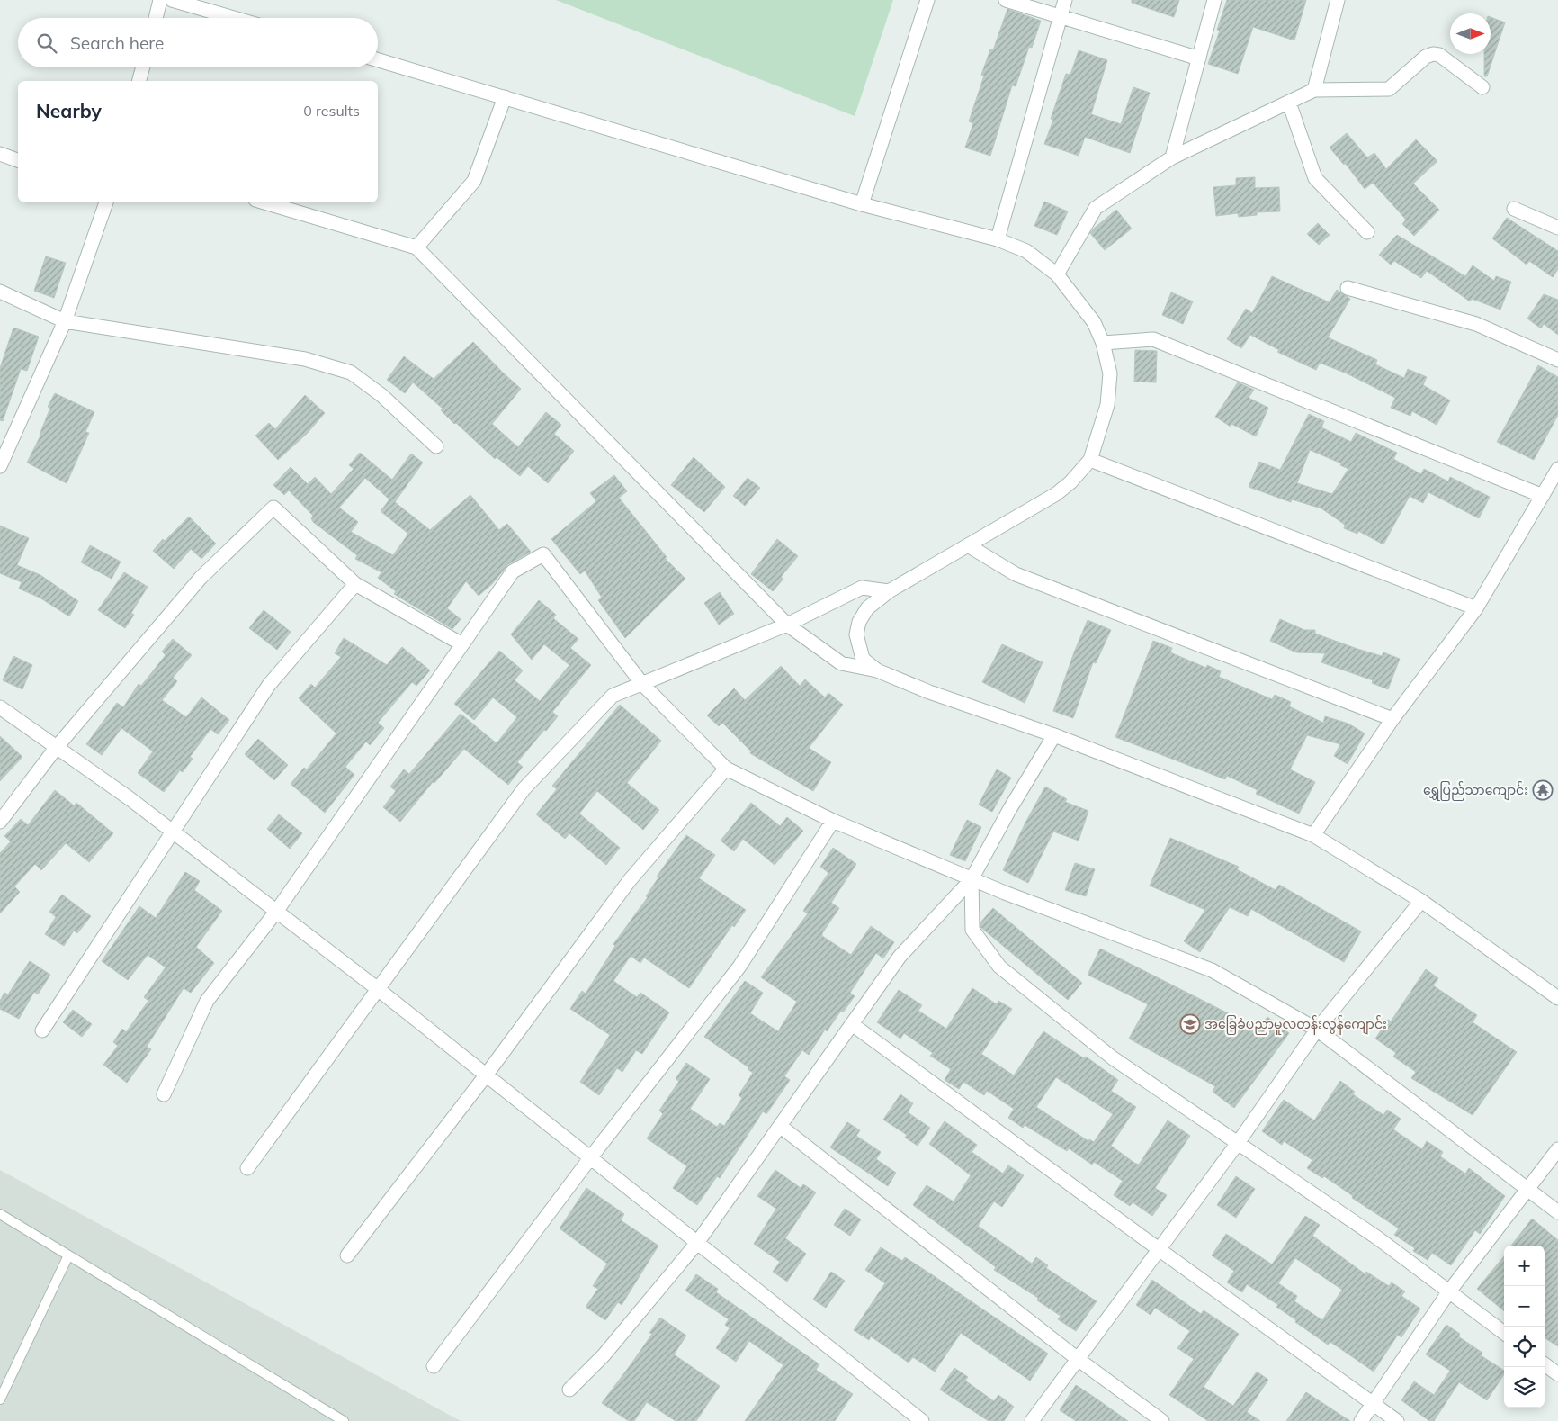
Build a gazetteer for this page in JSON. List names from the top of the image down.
{
  "places": {
    "temple": ["ရွှေပြည်သာကျောင်း"],
    "school or university": ["အခြေခံပညာမူလတန်းလွန်ကျောင်း"]
  },
  "north": "right",
  "page": {
    "search": "Search here",
    "heading": ["Nearby", "0 results"],
    "map_buttons": ["+", "−"]
  }
}
